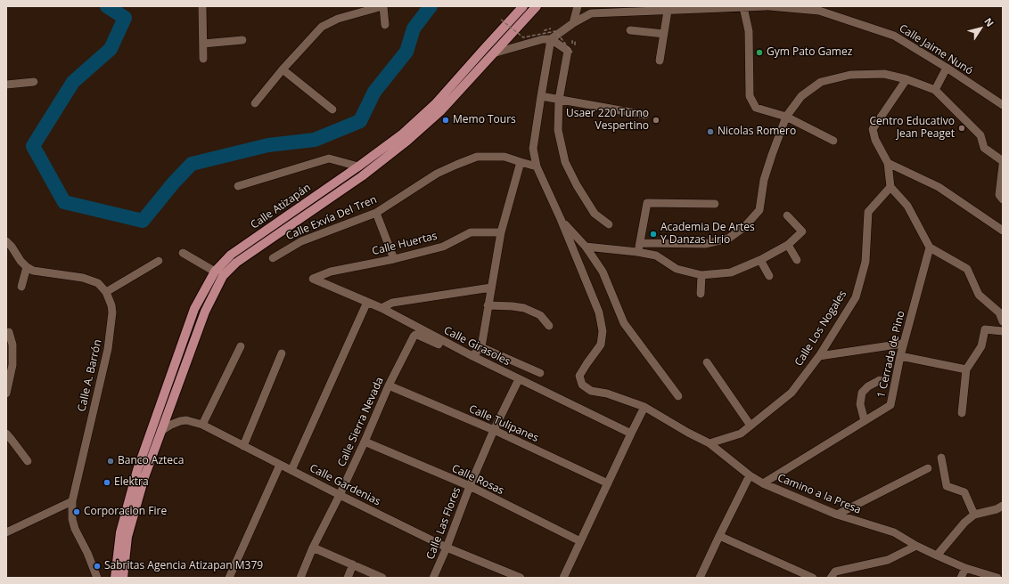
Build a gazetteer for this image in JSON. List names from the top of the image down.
{
  "streets": {
    "main road": ["Calle Atizapán"],
    "street": [
      "Calle Jaime Nunó",
      "Calle Exvía Del Tren",
      "Calle Huertas",
      "Calle Los Nogales",
      "Calle Girasoles",
      "1 Cerrada de Pino",
      "Calle A. Barrón",
      "Calle Sierra Nevada",
      "Calle Tulipanes",
      "Calle Rosas",
      "Calle Gardenias",
      "Camino a la Presa",
      "Calle Las Flores"
    ]
  },
  "crossings": [
    ["Calle Atizapán", "Calle Gardenias"],
    ["Calle Huertas", "Calle Girasoles"],
    ["Calle Los Nogales", "Camino a la Presa"],
    ["Calle Girasoles", "Calle Sierra Nevada"],
    ["Calle Girasoles", "Calle Las Flores"],
    ["1 Cerrada de Pino", "Camino a la Presa"],
    ["Calle Sierra Nevada", "Calle Tulipanes"],
    ["Calle Sierra Nevada", "Calle Rosas"],
    ["Calle Sierra Nevada", "Calle Gardenias"],
    ["Calle Tulipanes", "Calle Las Flores"],
    ["Calle Rosas", "Calle Las Flores"],
    ["Calle Gardenias", "Calle Las Flores"]
  ],
  "places": [
    "Gym Pato Gamez",
    "Memo Tours",
    "Usaer 220 Turno Vespertino",
    "Centro Educativo Jean Peaget",
    "Nicolas Romero",
    "Academia De Artes Y Danzas Lirio",
    "Banco Azteca",
    "Elektra",
    "Corporacion Fire",
    "Sabritas Agencia Atizapan M379"
  ],
  "north": "top right"
}
